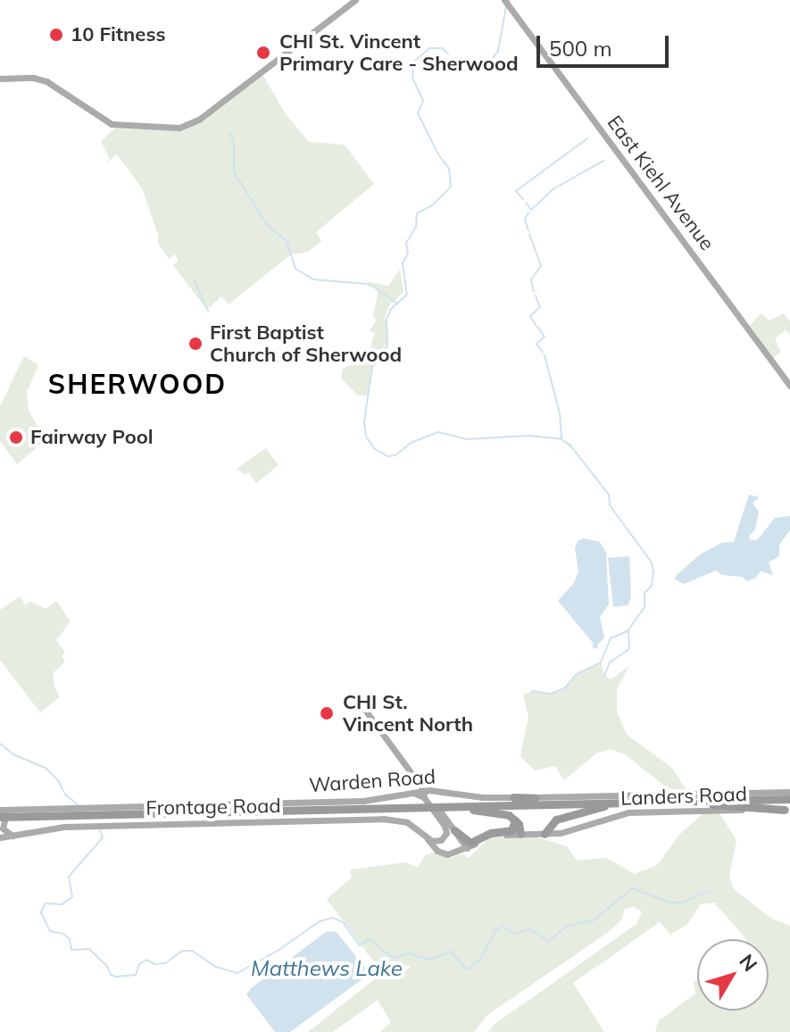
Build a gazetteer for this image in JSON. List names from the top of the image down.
{
  "streets": {
    "main road": [
      "East Kiehl Avenue",
      "Warden Road",
      "Landers Road",
      "Frontage Road"
    ]
  },
  "crossings": [
    ["Warden Road", "Landers Road"],
    ["Landers Road", "Frontage Road"]
  ],
  "districts": ["SHERWOOD"],
  "water": ["Matthews Lake"],
  "places": [
    "10 Fitness",
    "CHI St. Vincent Primary Care - Sherwood",
    "First Baptist Church of Sherwood",
    "Fairway Pool",
    "CHI St. Vincent North"
  ],
  "scale_bar": "500 m",
  "north": "top right"
}
